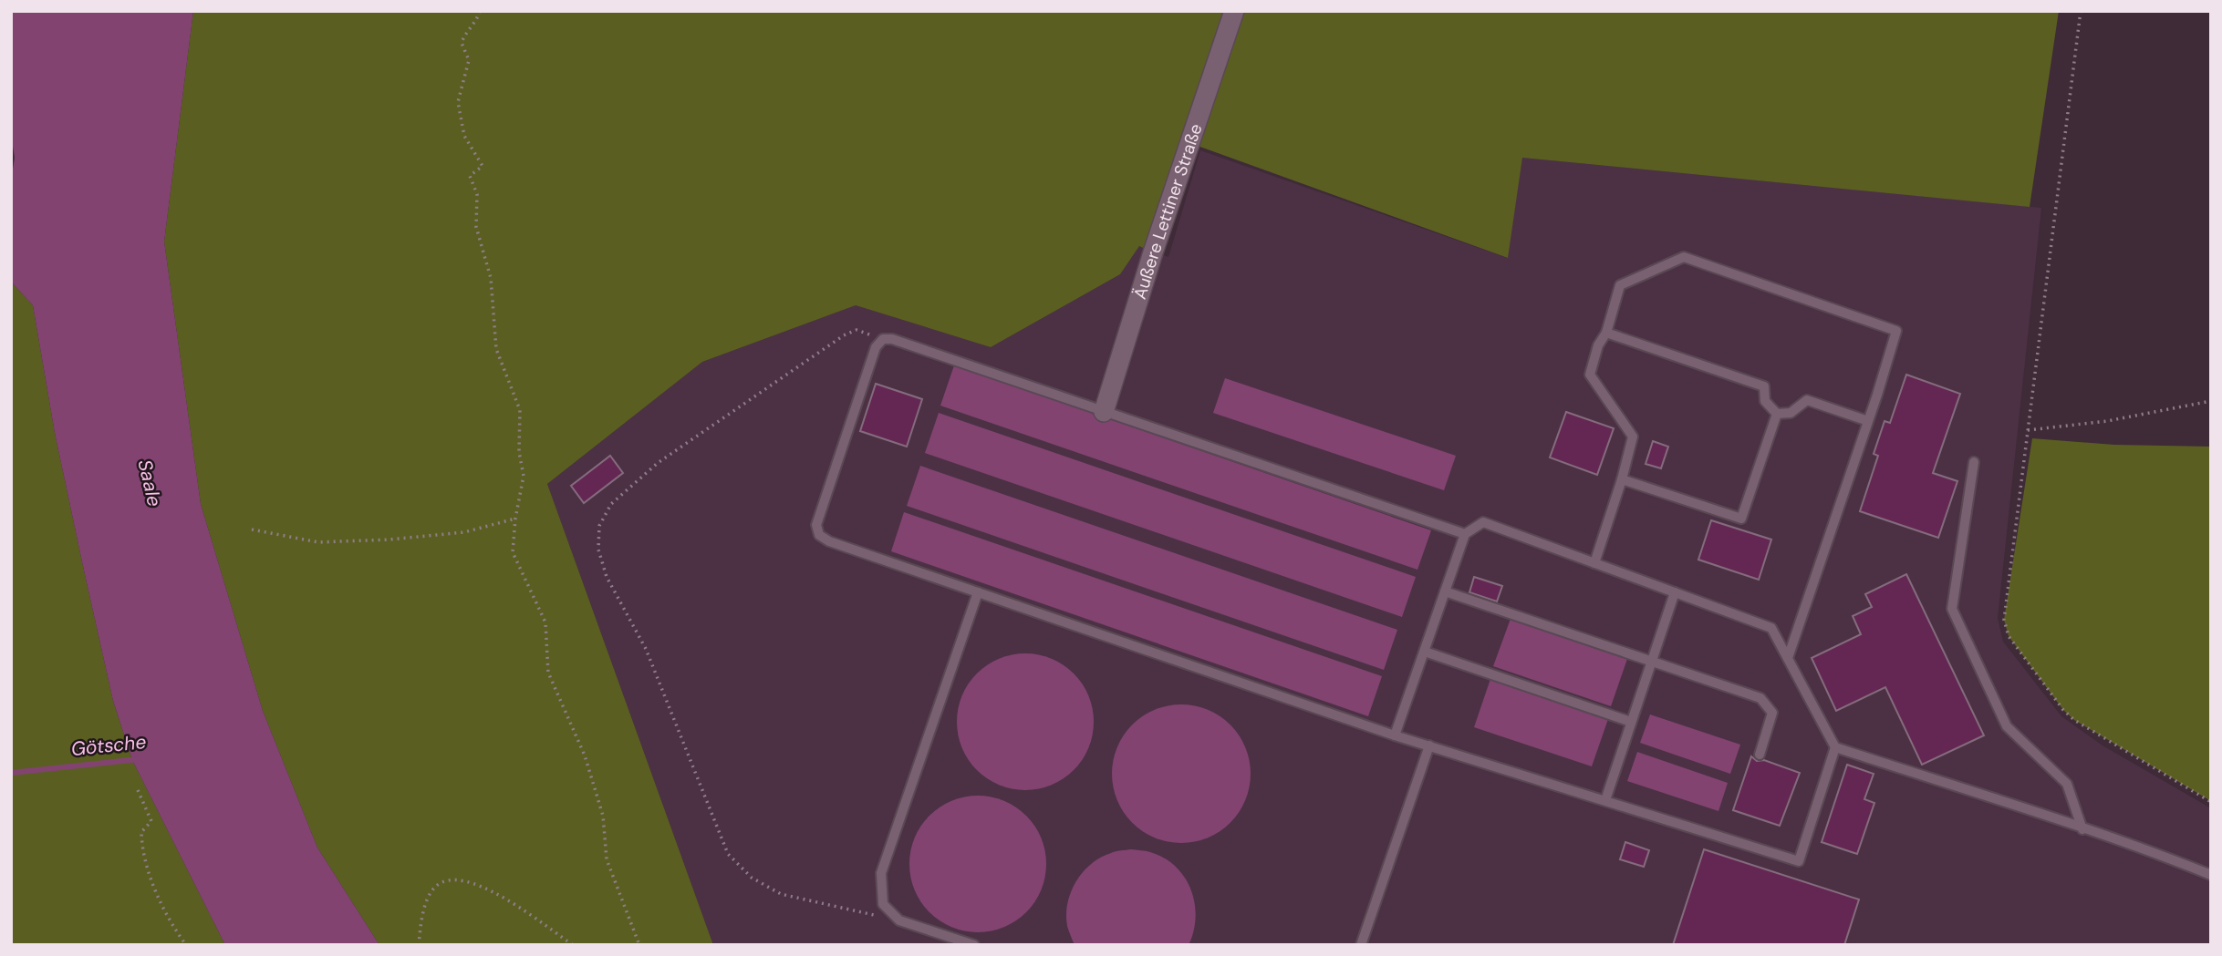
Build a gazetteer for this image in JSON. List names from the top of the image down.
{
  "streets": {
    "street": ["Äußere Lettiner Straße"]
  },
  "water": ["Saale", "Götsche"]
}
